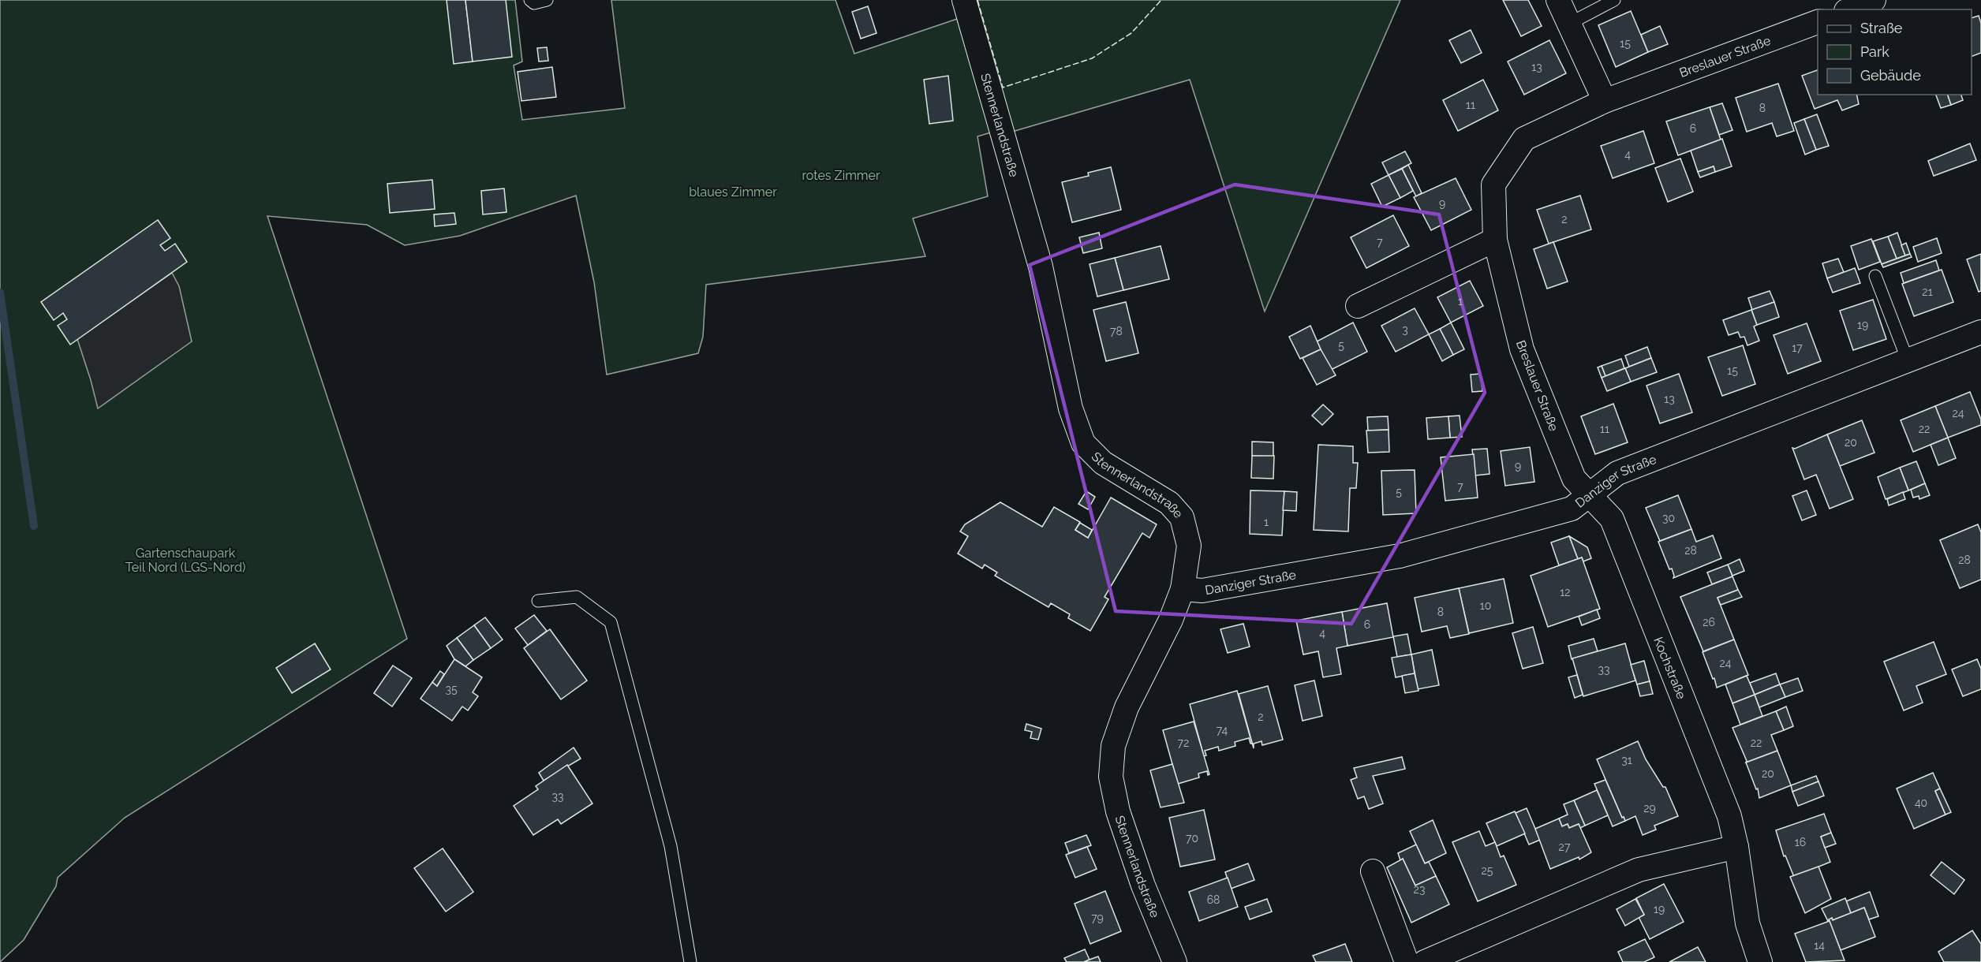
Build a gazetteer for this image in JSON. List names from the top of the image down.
{
  "streets": {
    "street": [
      "Breslauer Straße",
      "Stennerlandstraße",
      "Danziger Straße",
      "Kochstraße"
    ]
  },
  "crossings": [
    ["Breslauer Straße", "Danziger Straße"],
    ["Breslauer Straße", "Kochstraße"],
    ["Stennerlandstraße", "Danziger Straße"],
    ["Danziger Straße", "Kochstraße"]
  ],
  "parks": ["rotes Zimmer", "blaues Zimmer", "Gartenschaupark Teil Nord (LGS-Nord)"],
  "house_numbers": [
    "15",
    "13",
    "11",
    "8",
    "6",
    "4",
    "9",
    "2",
    "7",
    "21",
    "1",
    "19",
    "3",
    "78",
    "5",
    "17",
    "15",
    "13",
    "24",
    "11",
    "22",
    "20",
    "9",
    "7",
    "5",
    "30",
    "1",
    "28",
    "28",
    "12",
    "10",
    "8",
    "26",
    "6",
    "4",
    "24",
    "33",
    "35",
    "2",
    "74",
    "72",
    "22",
    "31",
    "20",
    "33",
    "40",
    "29",
    "70",
    "16",
    "27",
    "25",
    "23",
    "68",
    "19",
    "79",
    "14"
  ],
  "legend": ["Straße", "Park", "Gebäude"]
}
